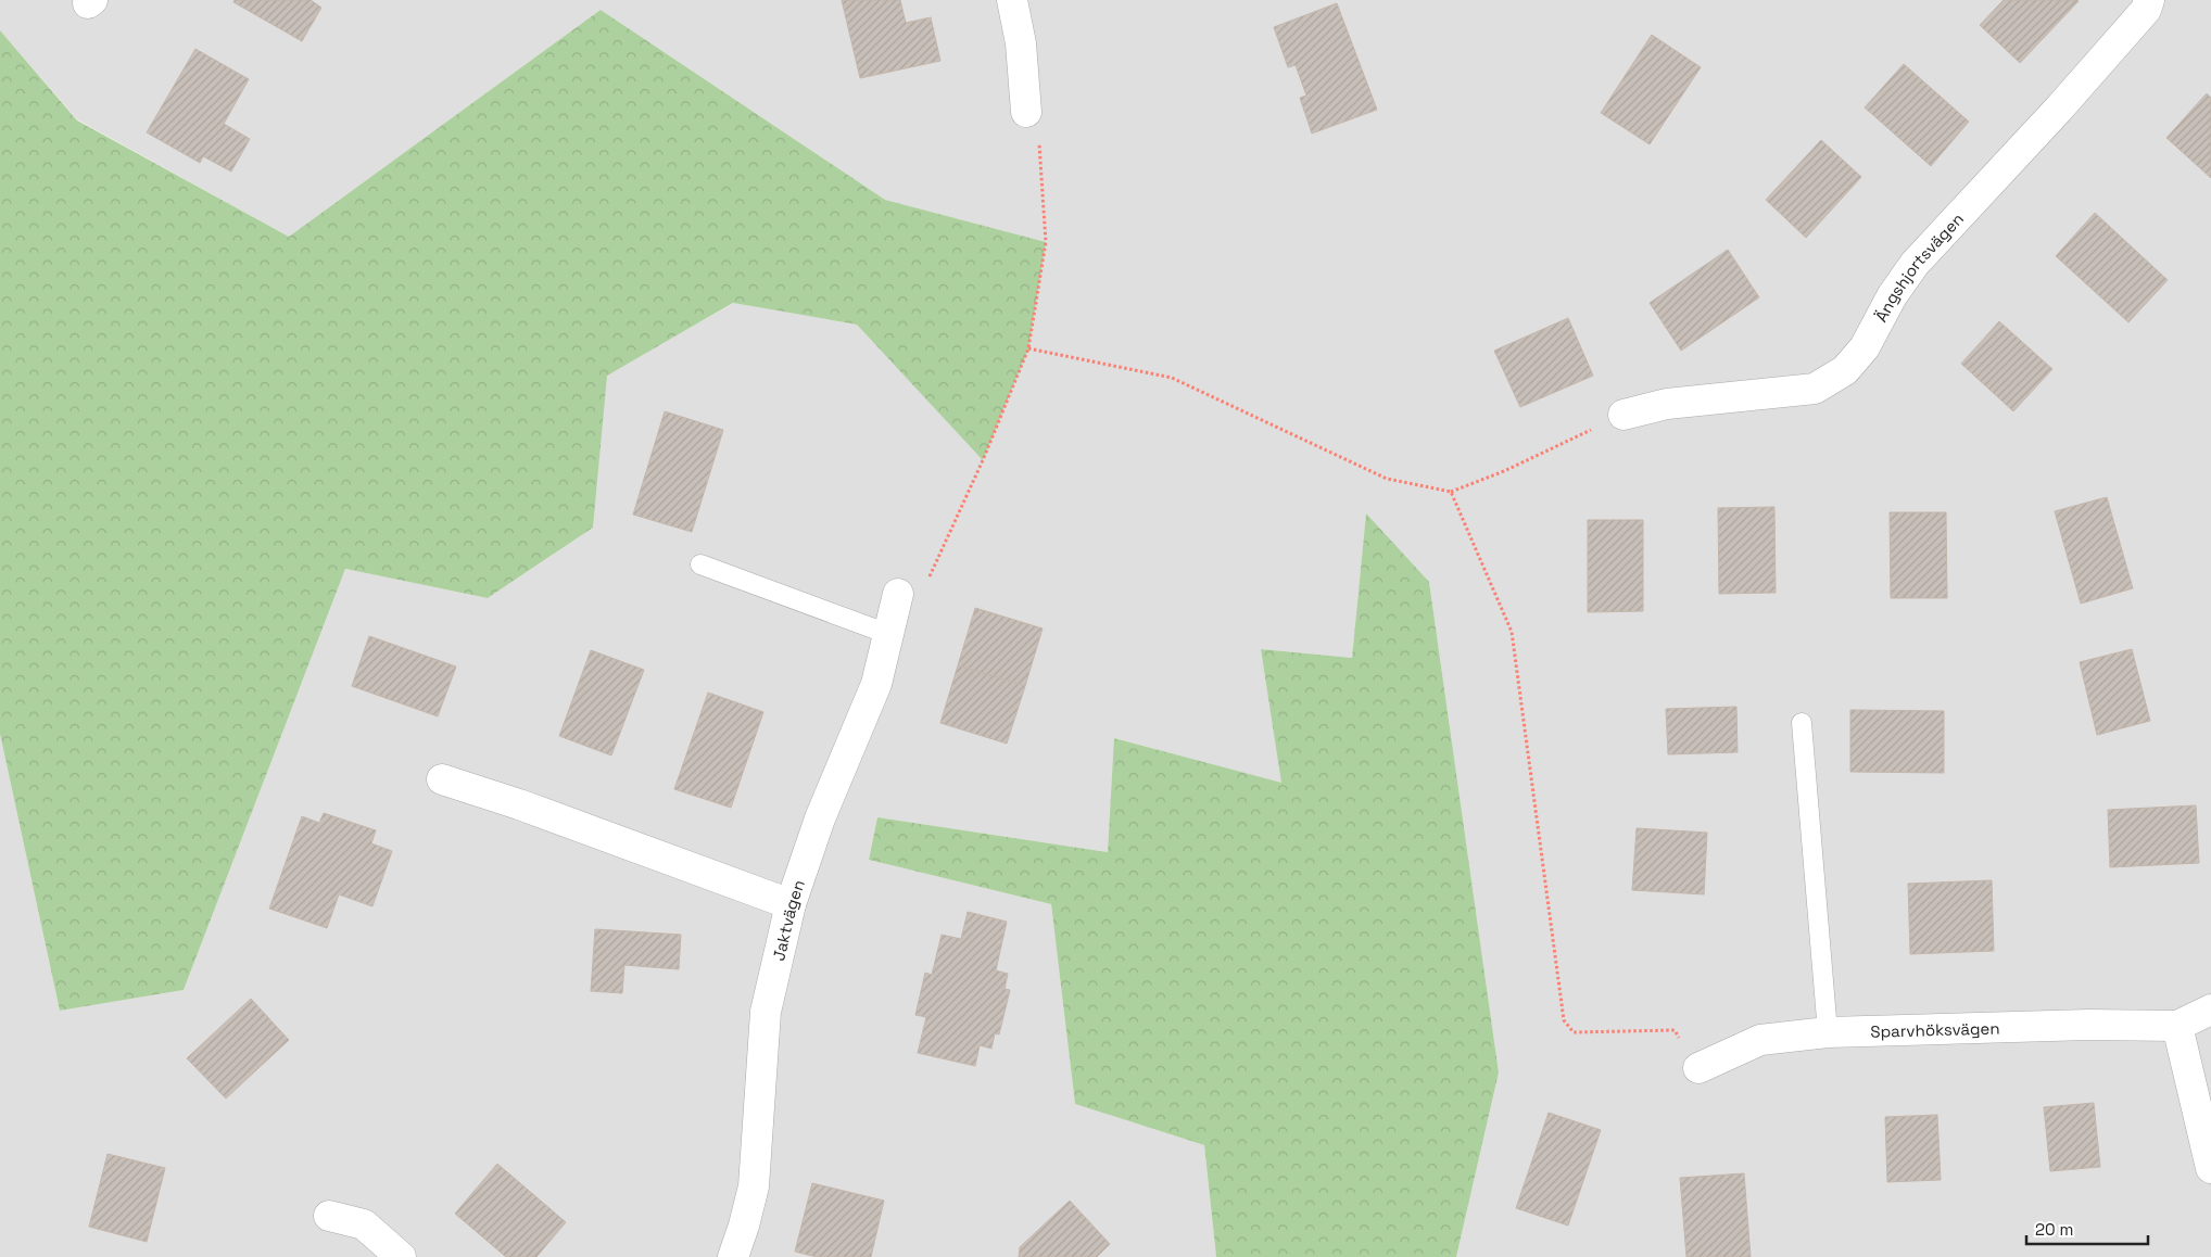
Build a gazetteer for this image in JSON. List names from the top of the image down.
{
  "streets": {
    "street": ["Ängshjortsvägen", "Jaktvägen", "Sparvhöksvägen"]
  },
  "scale_bar": "20 m"
}
